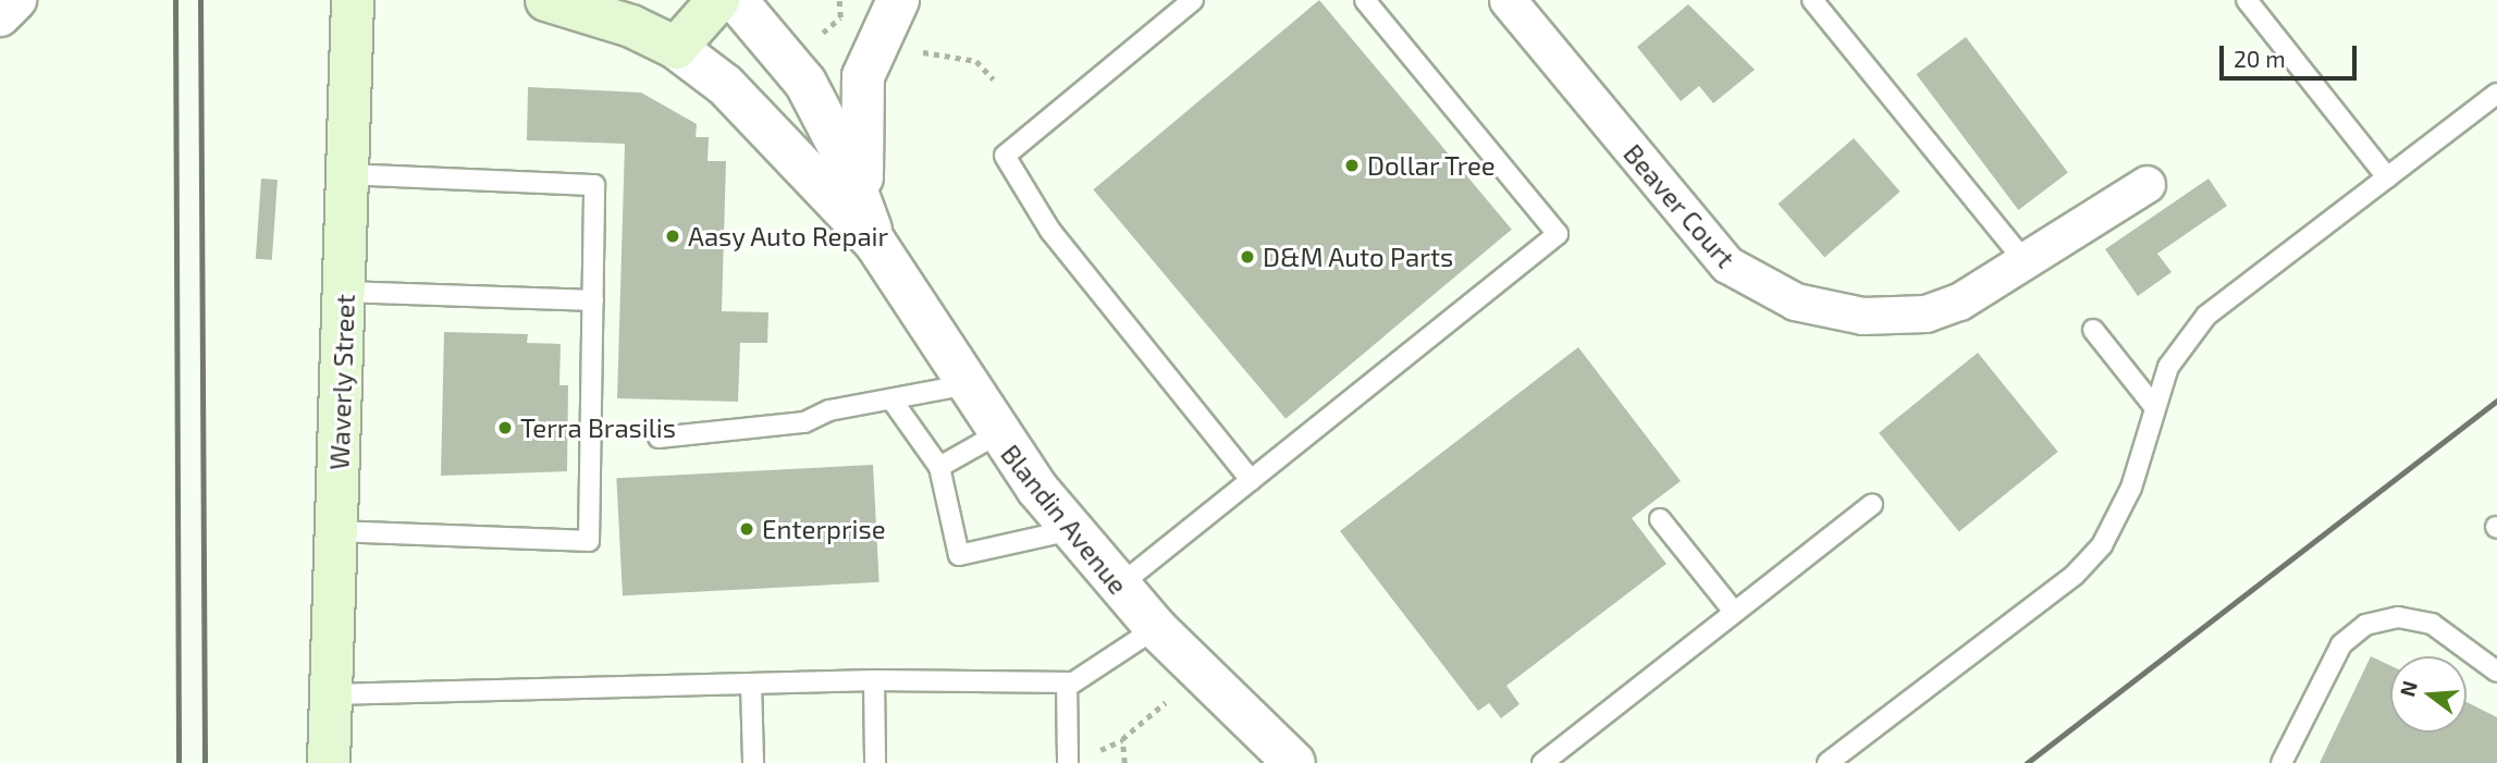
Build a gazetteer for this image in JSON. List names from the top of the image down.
{
  "streets": {
    "main road": ["Waverly Street"],
    "street": ["Beaver Court", "Blandin Avenue"]
  },
  "places": [
    "Dollar Tree",
    "Aasy Auto Repair",
    "D&M Auto Parts",
    "Terra Brasilis",
    "Enterprise"
  ],
  "scale_bar": "20 m",
  "north": "left"
}
